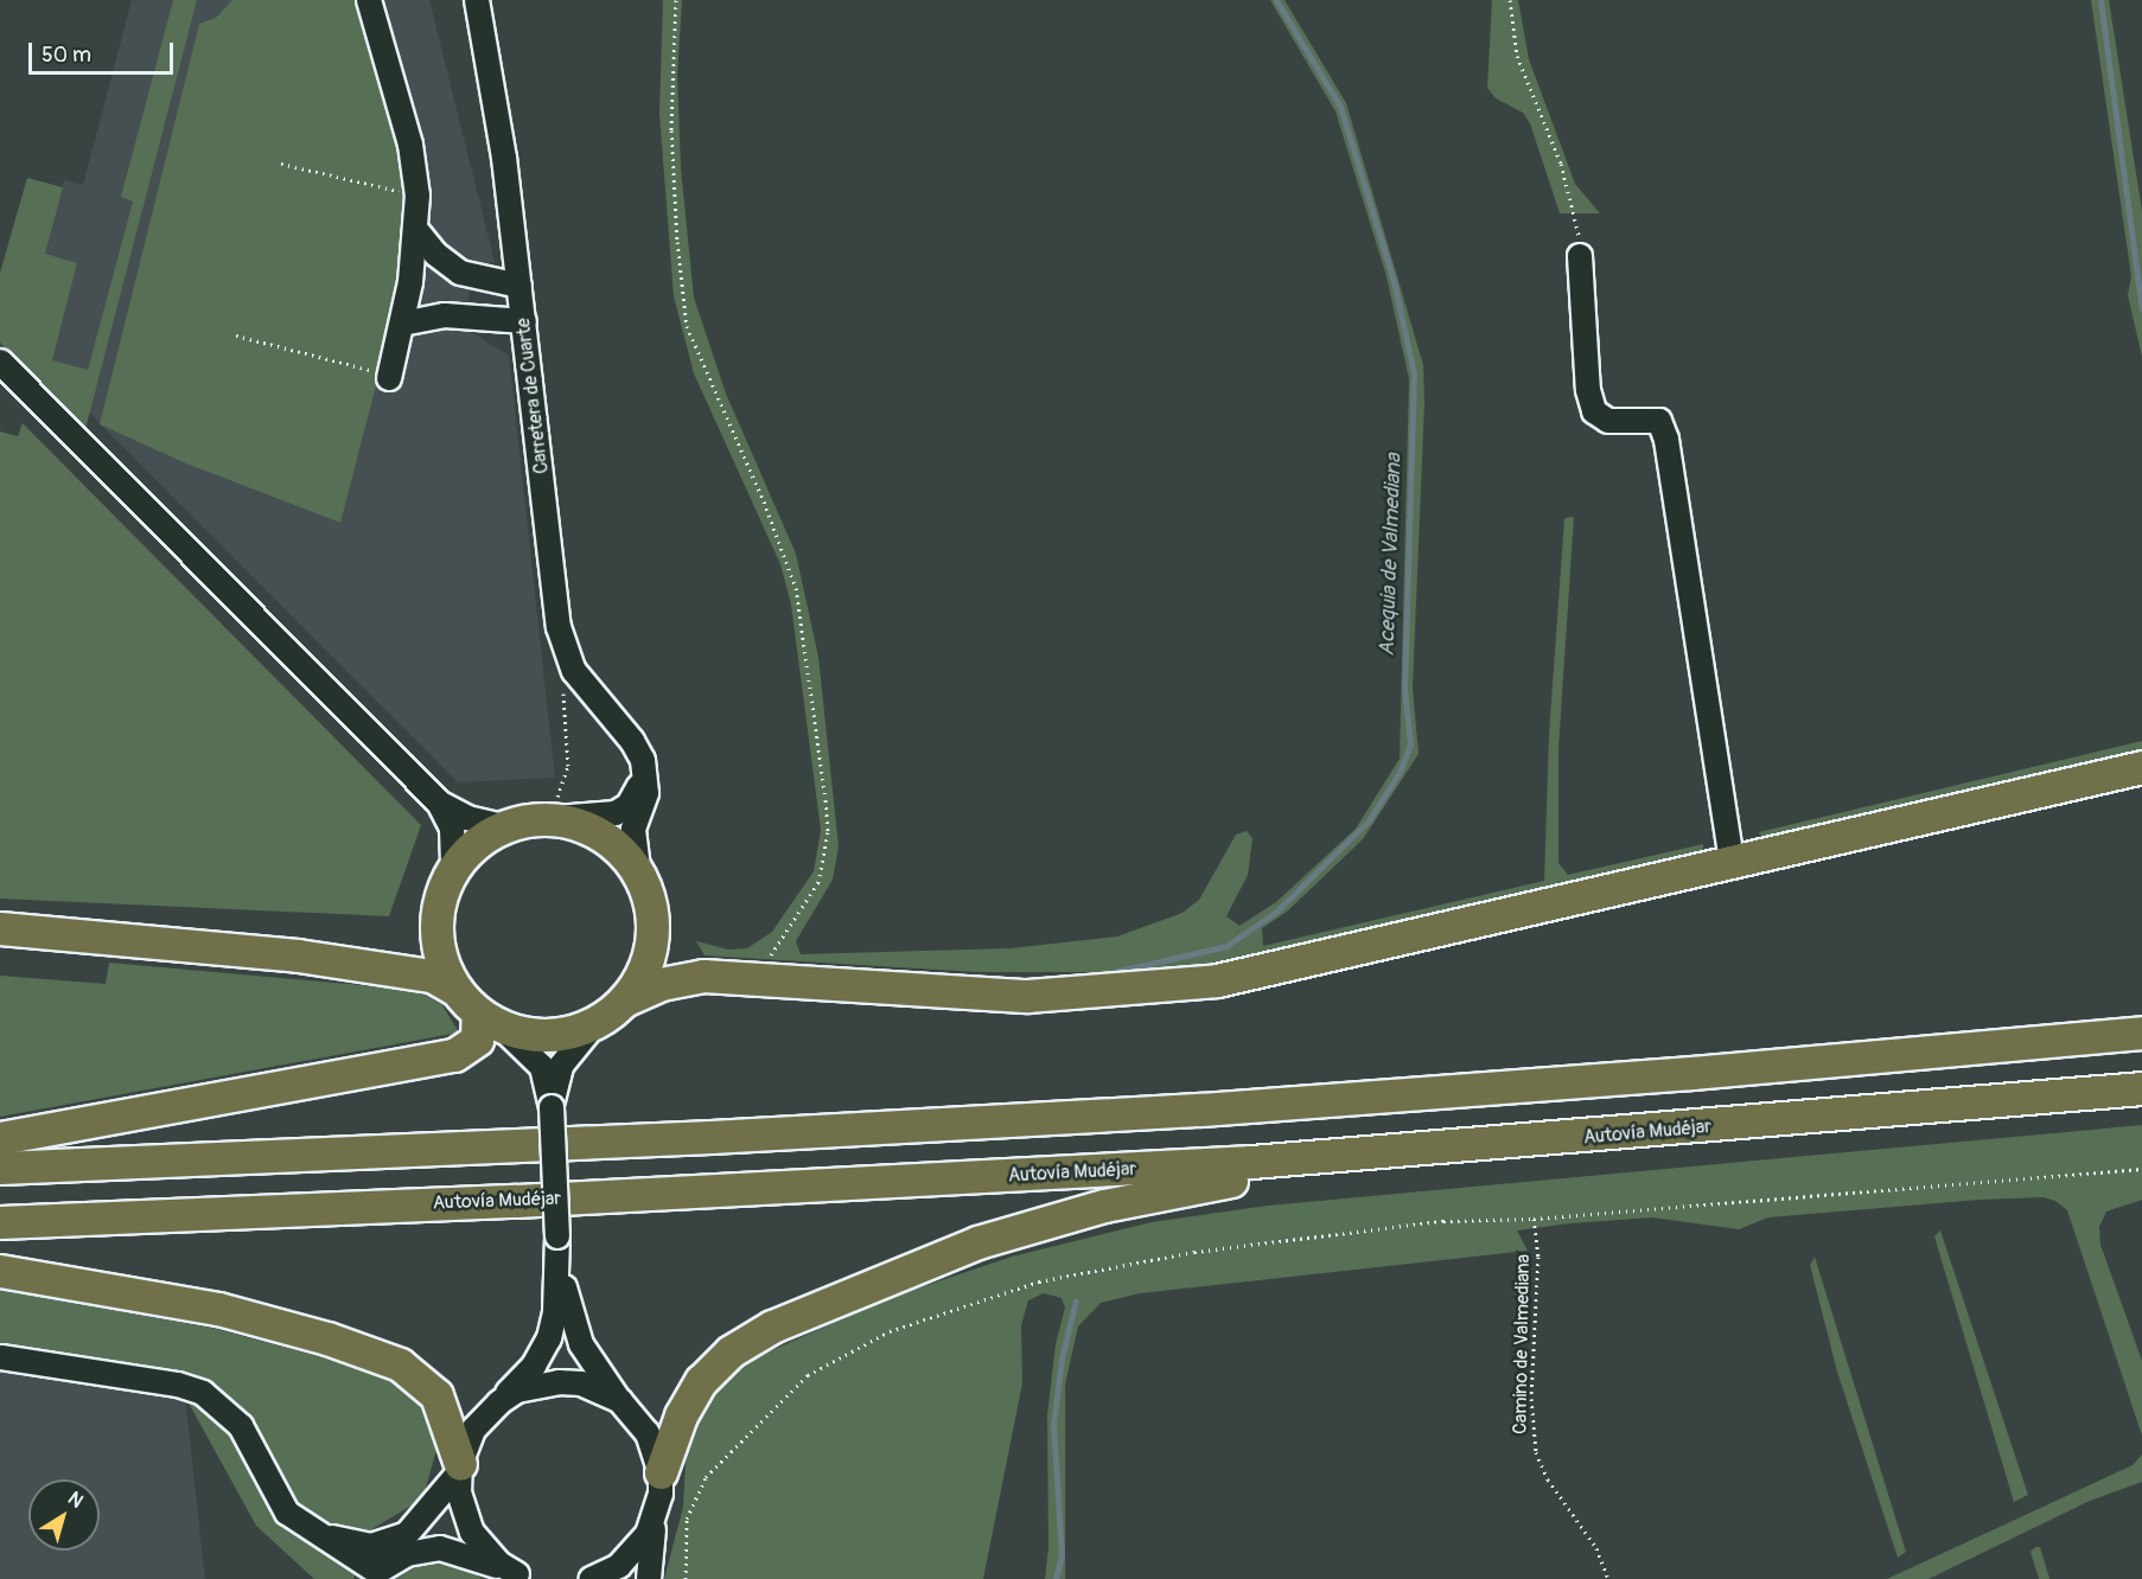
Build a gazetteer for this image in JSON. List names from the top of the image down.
{
  "streets": {
    "highway": ["Autovía Mudéjar"],
    "street": ["Carretera de Cuarte"],
    "path": ["Camino de Valmediana"]
  },
  "water": ["Acequia de Valmediana"],
  "scale_bar": "50 m",
  "north": "top right"
}
